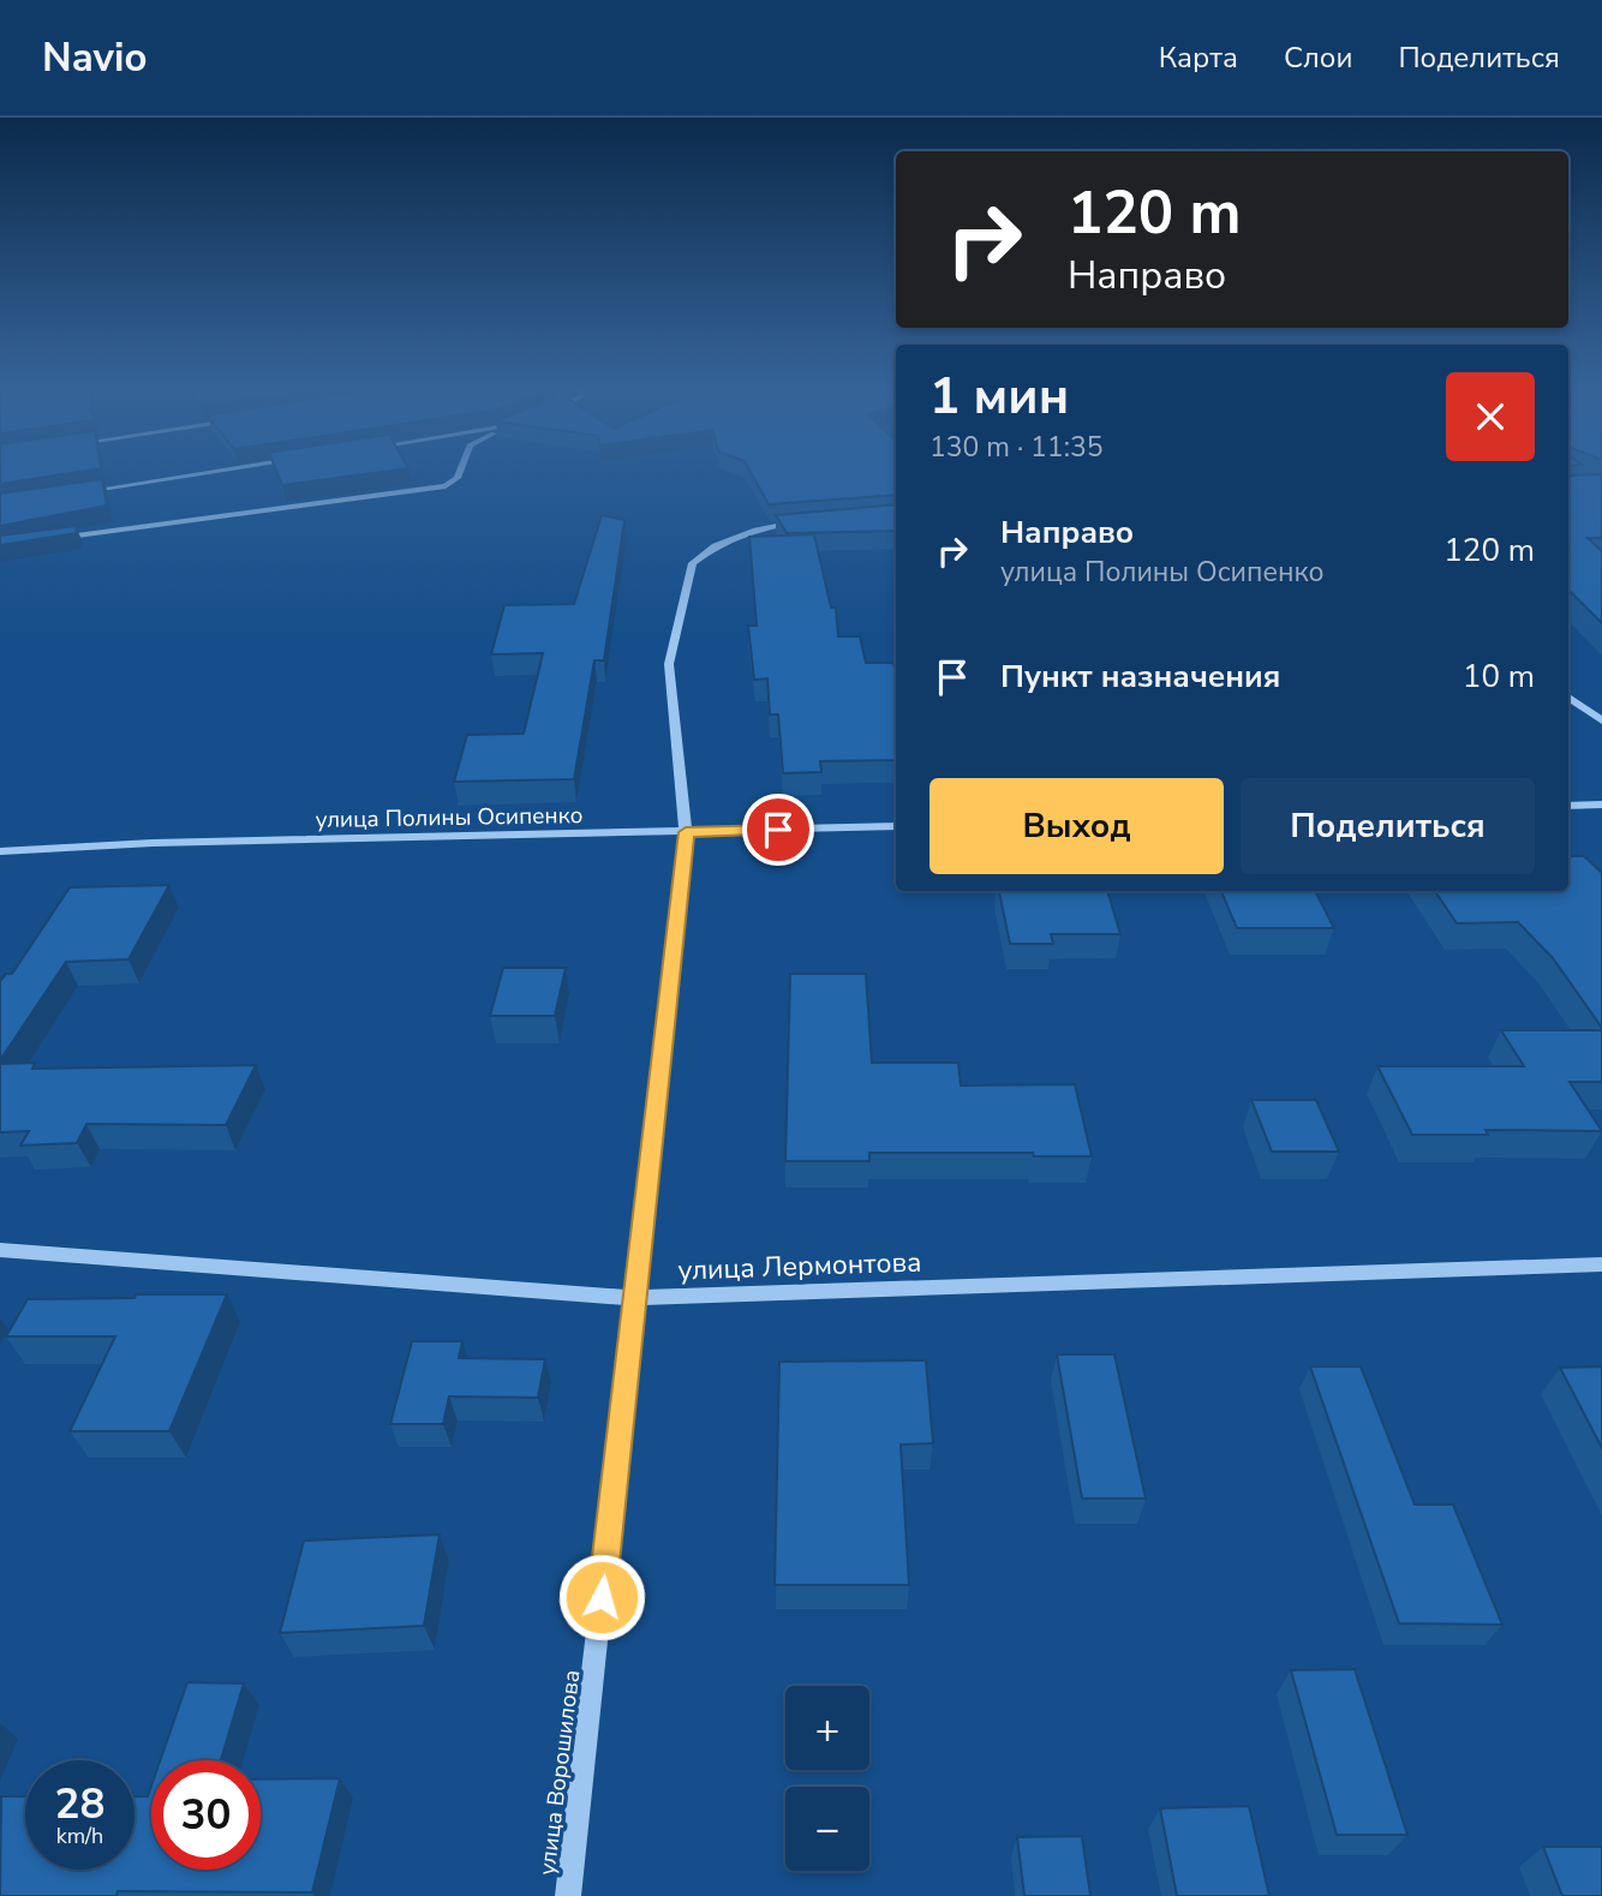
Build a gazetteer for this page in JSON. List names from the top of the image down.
{
  "streets": {
    "street": ["улица Полины Осипенко", "улица Лермонтова", "улица Ворошилова"]
  },
  "crossings": [
    ["улица Полины Осипенко", "улица Ворошилова"],
    ["улица Лермонтова", "улица Ворошилова"]
  ],
  "page": {
    "header": "Navio",
    "nav": ["Карта", "Слои", "Поделиться"],
    "turn": ["120 m", "Направо"],
    "heading": ["1 мин", "130 m · 11:35"],
    "list": [
      {
        "name": "Направо",
        "note": "улица Полины Осипенко",
        "value": "120 m"
      },
      {
        "name": "Пункт назначения",
        "value": "10 m"
      }
    ],
    "buttons": ["Выход", "Поделиться"],
    "map_buttons": ["+", "−"],
    "speed": "28 km/h",
    "limit": "30"
  }
}
